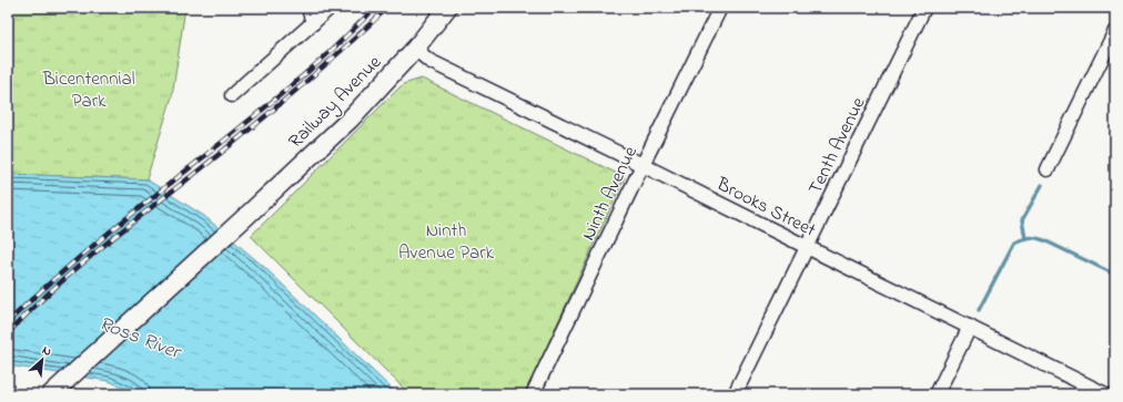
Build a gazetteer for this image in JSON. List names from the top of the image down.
{
  "streets": {
    "main road": ["Railway Avenue"],
    "street": ["Tenth Avenue", "Ninth Avenue", "Brooks Street"]
  },
  "crossings": [
    ["Railway Avenue", "Brooks Street"],
    ["Tenth Avenue", "Brooks Street"],
    ["Ninth Avenue", "Brooks Street"]
  ],
  "water": ["Ross River"],
  "parks": ["Bicentennial Park", "Ninth Avenue Park"],
  "north": "top right"
}
